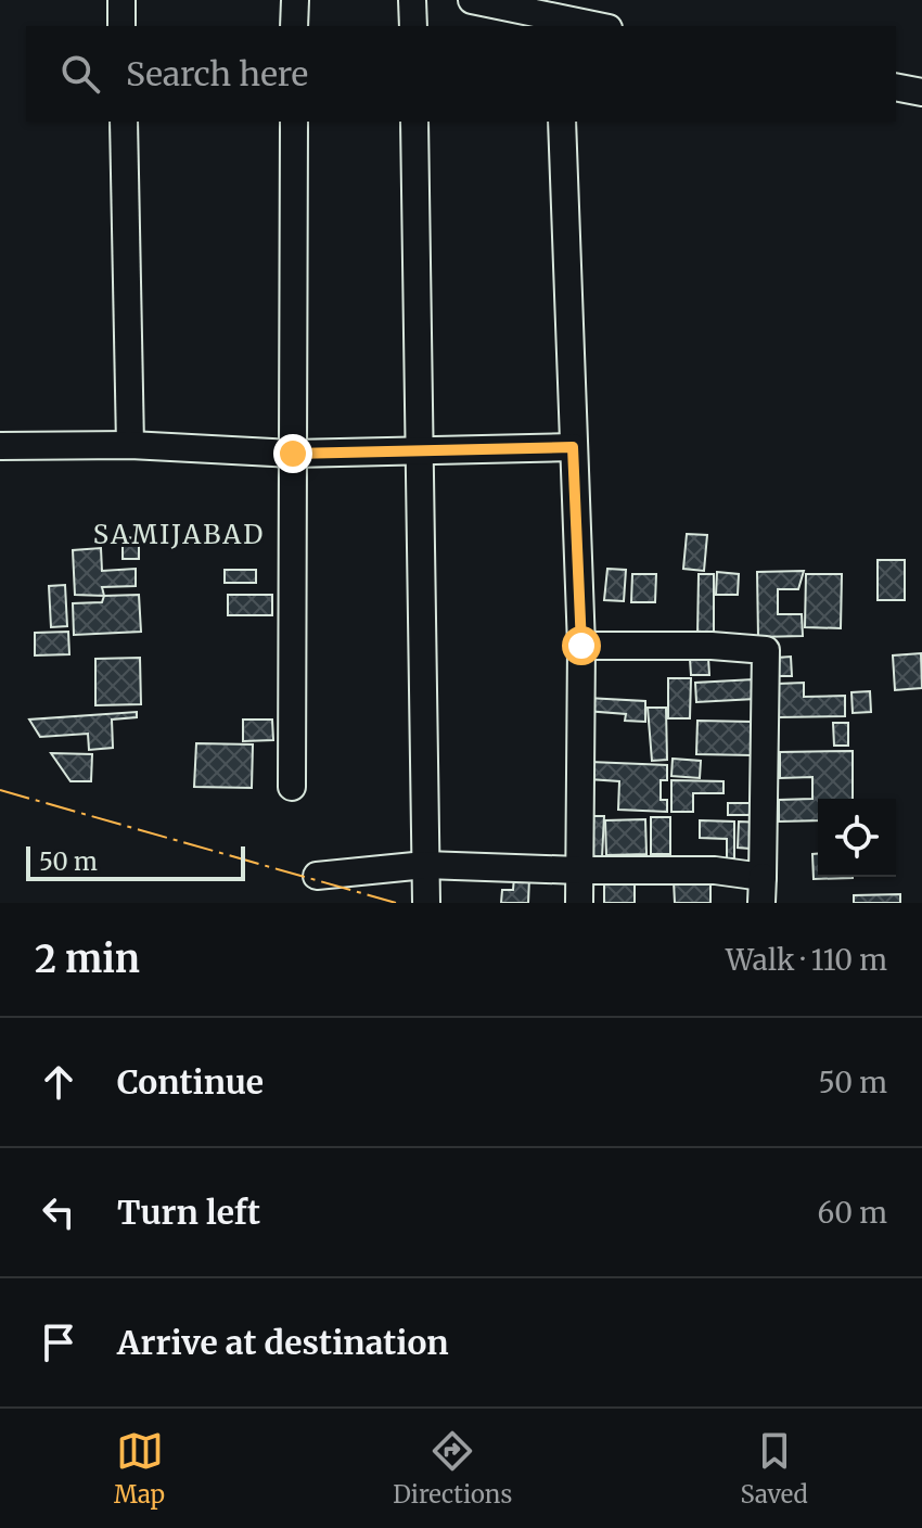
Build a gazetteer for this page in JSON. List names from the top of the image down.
{
  "districts": ["SAMIJABAD"],
  "scale_bar": "50 m",
  "page": {
    "search": "Search here",
    "scale": "50 m",
    "heading": ["2 min", "Walk · 110 m"],
    "list": [
      ["Continue", "50 m"],
      ["Turn left", "60 m"],
      "Arrive at destination"
    ],
    "nav": ["Map", "Directions", "Saved"]
  }
}
